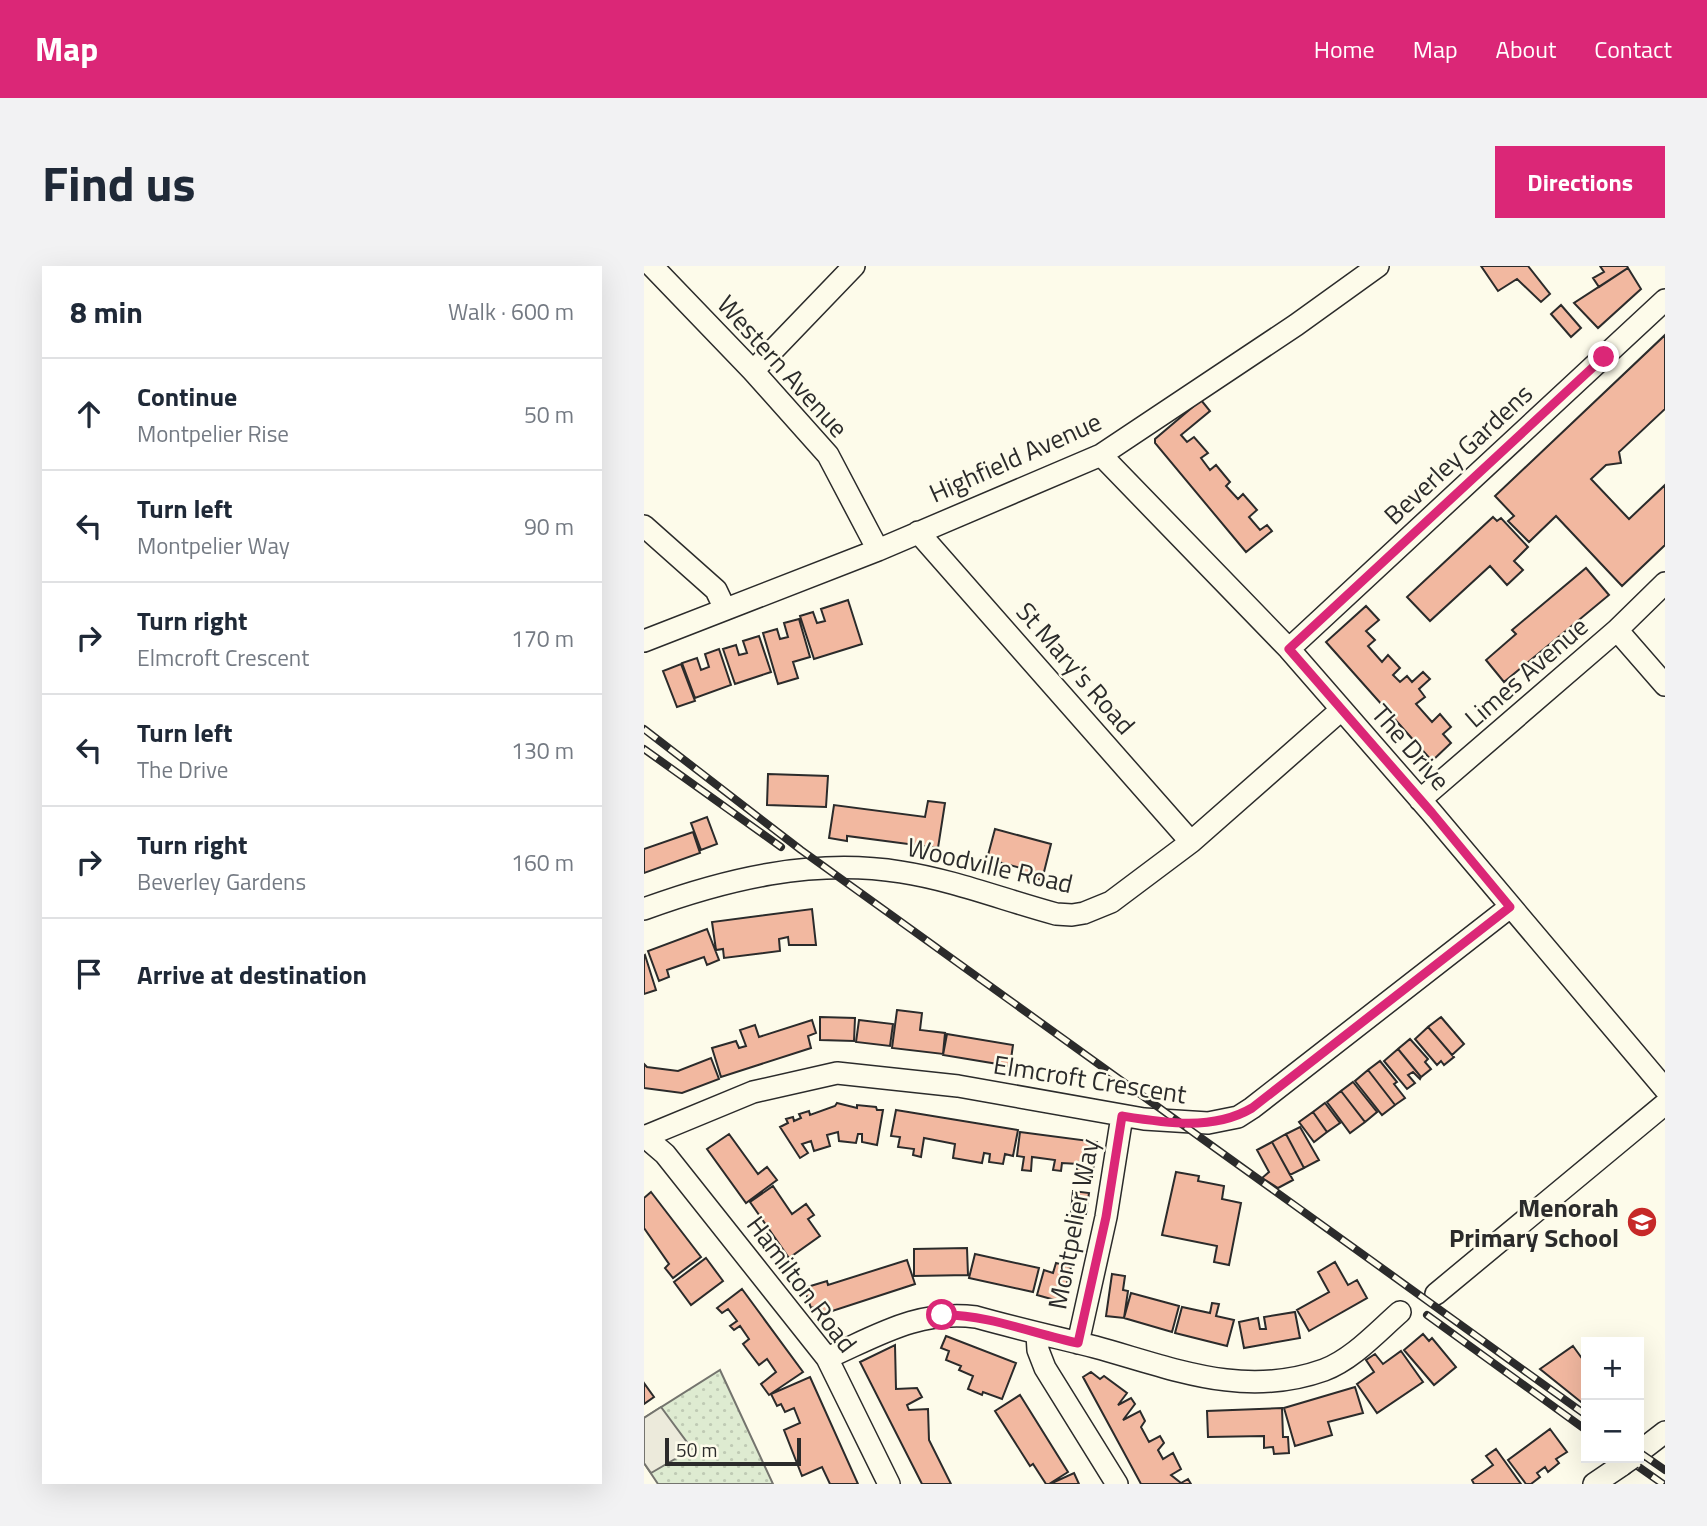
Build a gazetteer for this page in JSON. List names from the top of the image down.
{
  "streets": {
    "street": [
      "Western Avenue",
      "Beverley Gardens",
      "Highfield Avenue",
      "St Mary's Road",
      "Limes Avenue",
      "The Drive",
      "Woodville Road",
      "Elmcroft Crescent",
      "Montpelier Way",
      "Hamilton Road"
    ]
  },
  "crossings": [
    ["Western Avenue", "Highfield Avenue"],
    ["Beverley Gardens", "The Drive"],
    ["Highfield Avenue", "St Mary's Road"],
    ["Highfield Avenue", "The Drive"],
    ["St Mary's Road", "Woodville Road"],
    ["Limes Avenue", "The Drive"],
    ["The Drive", "Woodville Road"],
    ["The Drive", "Elmcroft Crescent"],
    ["Elmcroft Crescent", "Montpelier Way"],
    ["Elmcroft Crescent", "Hamilton Road"]
  ],
  "places": {
    "school or university": ["Menorah Primary School"]
  },
  "scale_bar": "50 m",
  "page": {
    "header": "Map",
    "nav": [
      "Home",
      "Map",
      "About",
      "Contact"
    ],
    "title": "Find us",
    "buttons": "Directions",
    "heading": ["8 min", "Walk · 600 m"],
    "list": [
      ["Continue", "Montpelier Rise", "50 m"],
      ["Turn left", "Montpelier Way", "90 m"],
      ["Turn right", "Elmcroft Crescent", "170 m"],
      ["Turn left", "The Drive", "130 m"],
      ["Turn right", "Beverley Gardens", "160 m"],
      "Arrive at destination"
    ],
    "map_buttons": ["+", "−"],
    "scale": "50 m"
  }
}
